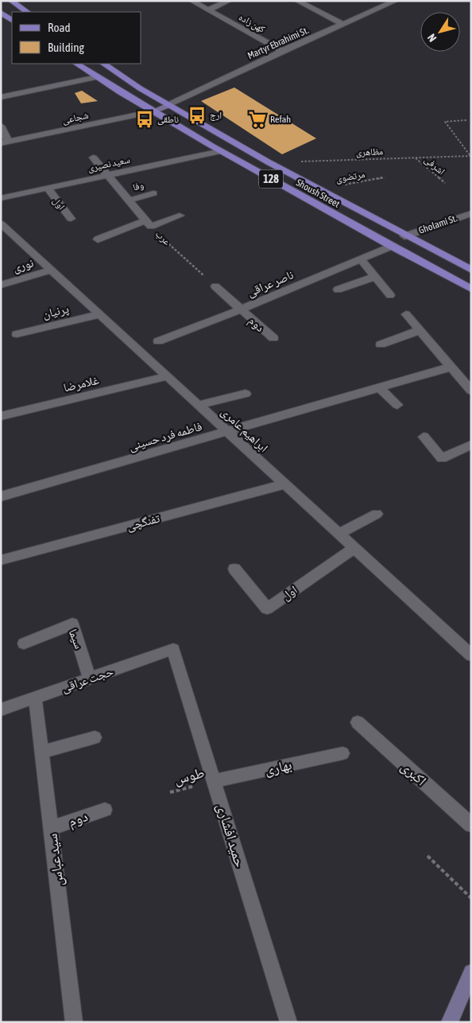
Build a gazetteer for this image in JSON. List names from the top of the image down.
{
  "streets": {
    "main road": ["128", "Shoush Street"],
    "street": [
      "کهن زاده",
      "Martyr Ebrahimi St.",
      "شجاعی",
      "سعید نصیری",
      "وفا",
      "اول",
      "Gholami St.",
      "عرب",
      "نوری",
      "ناصر عراقی",
      "پرنیان",
      "دوم",
      "غلامرضا",
      "ابراهیم عامری",
      "فاطمه فرد حسینی",
      "تفنگچی",
      "سیما",
      "حجت عراقی",
      "بهاری",
      "اکبری",
      "حمید افشاری",
      "سید عباس"
    ],
    "path": [
      "مظاهری",
      "اشرفی",
      "مرتضوی",
      "طوس"
    ]
  },
  "crossings": [
    ["کهن زاده", "Martyr Ebrahimi St."],
    ["Martyr Ebrahimi St.", "Shoush Street"],
    ["شجاعی", "Shoush Street"],
    ["مظاهری", "اشرفی"],
    ["مظاهری", "Shoush Street"],
    ["سعید نصیری", "Shoush Street"],
    ["سعید نصیری", "اول"],
    ["سعید نصیری", "عرب"],
    ["مرتضوی", "Shoush Street"],
    ["وفا", "عرب"],
    ["Shoush Street", "Gholami St."],
    ["Shoush Street", "ناصر عراقی"],
    ["اول", "ابراهیم عامری"],
    ["نوری", "ابراهیم عامری"],
    ["ناصر عراقی", "دوم"],
    ["پرنیان", "ابراهیم عامری"],
    ["دوم", "سید عباس"],
    ["غلامرضا", "ابراهیم عامری"],
    ["ابراهیم عامری", "فاطمه فرد حسینی"],
    ["ابراهیم عامری", "تفنگچی"],
    ["سیما", "حجت عراقی"],
    ["حجت عراقی", "حمید افشاری"],
    ["حجت عراقی", "سید عباس"],
    ["بهاری", "طوس"],
    ["بهاری", "حمید افشاری"],
    ["طوس", "حمید افشاری"]
  ],
  "places": {
    "bus stop": ["ارج", "ناطقی"],
    "supermarket": ["Refah"]
  },
  "legend": ["Road", "Building"],
  "north": "bottom left"
}
